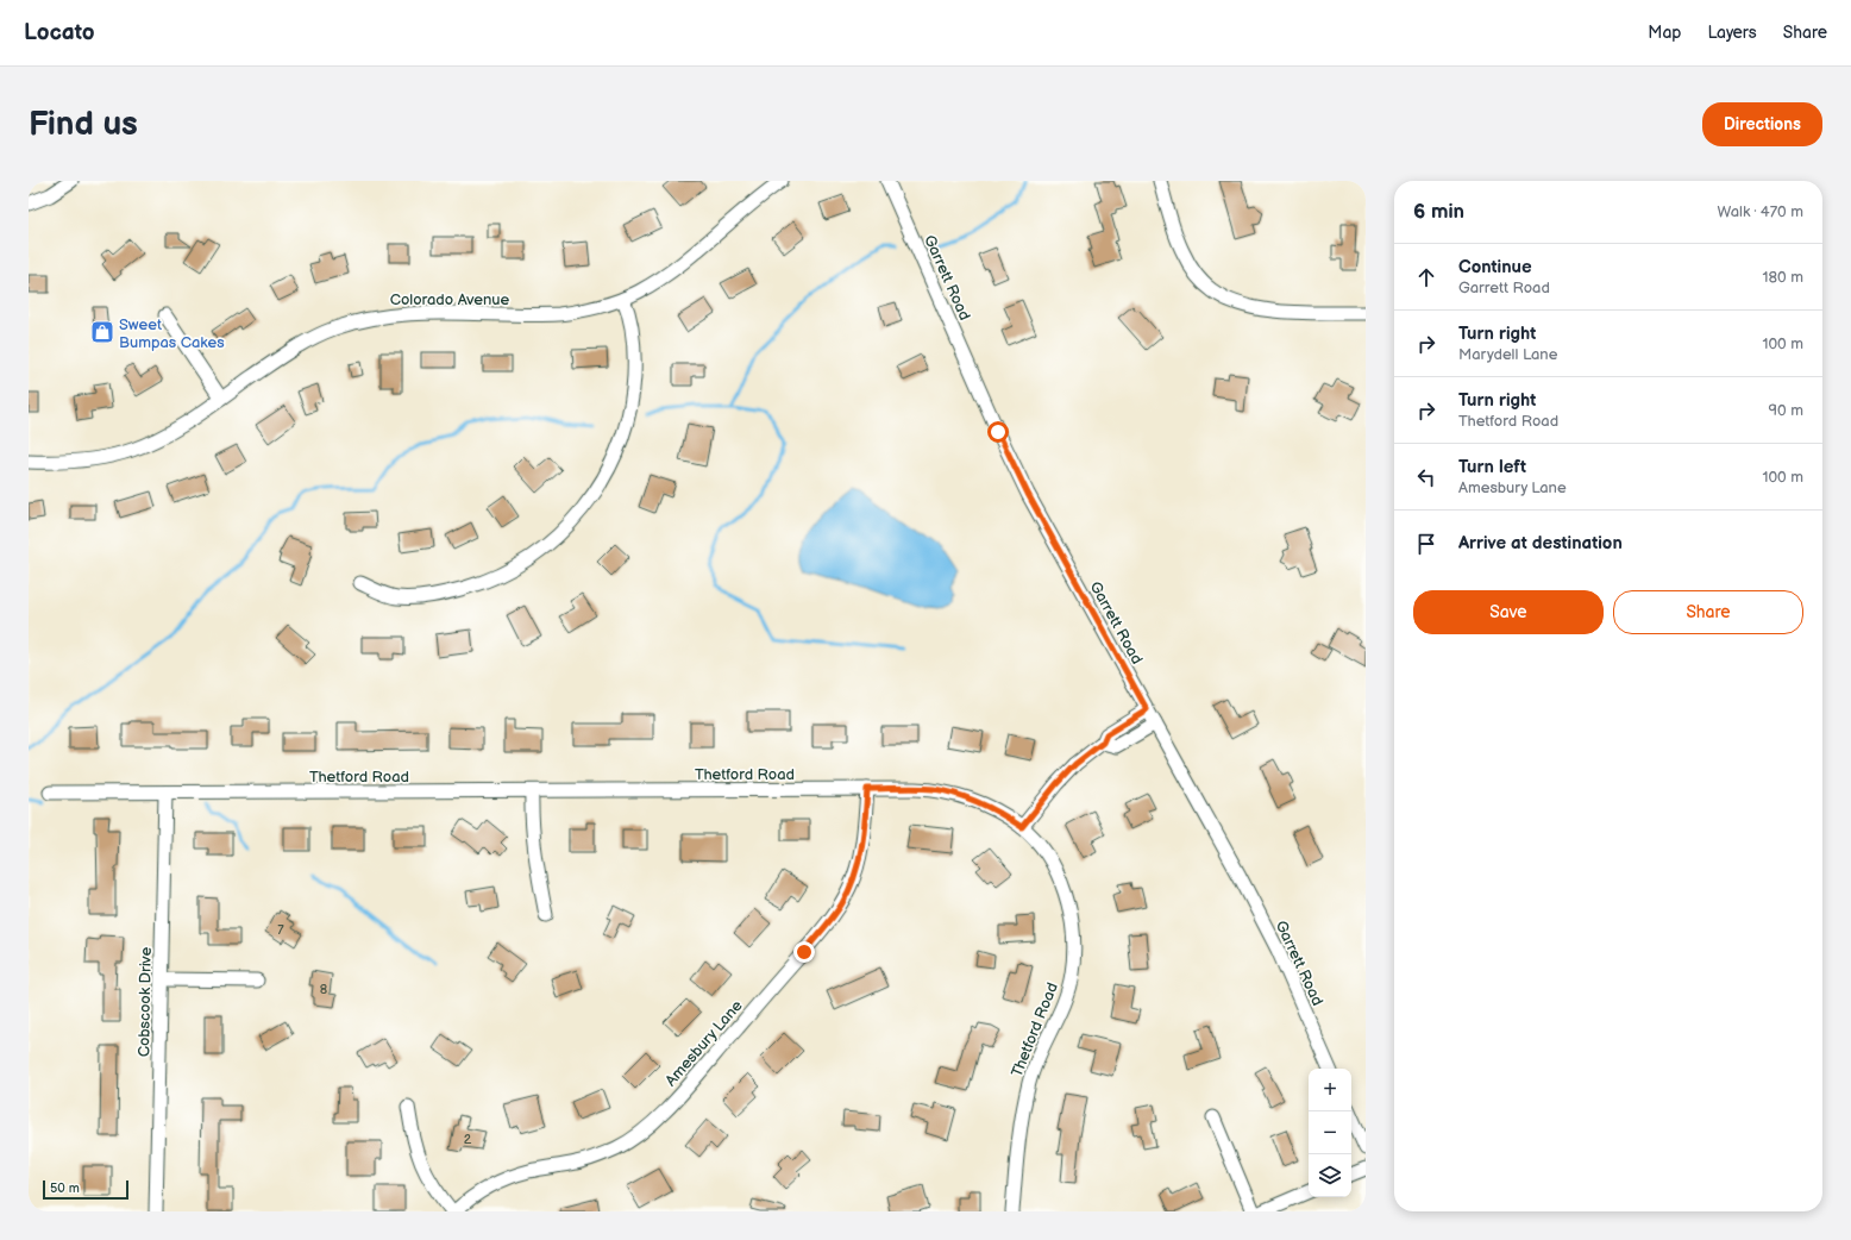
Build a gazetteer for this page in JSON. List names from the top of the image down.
{
  "streets": {
    "street": [
      "Garrett Road",
      "Colorado Avenue",
      "Thetford Road",
      "Cobscook Drive",
      "Amesbury Lane"
    ]
  },
  "crossings": [
    ["Thetford Road", "Cobscook Drive"],
    ["Thetford Road", "Amesbury Lane"]
  ],
  "places": {
    "shop": ["Sweet Bumpas Cakes"]
  },
  "house_numbers": ["7", "8", "2"],
  "scale_bar": "50 m",
  "page": {
    "header": "Locato",
    "nav": ["Map", "Layers", "Share"],
    "buttons": [
      "Directions",
      ["Save", "Share"]
    ],
    "title": "Find us",
    "heading": ["6 min", "Walk · 470 m"],
    "list": [
      ["Continue", "Garrett Road", "180 m"],
      ["Turn right", "Marydell Lane", "100 m"],
      ["Turn right", "Thetford Road", "90 m"],
      ["Turn left", "Amesbury Lane", "100 m"],
      "Arrive at destination"
    ],
    "map_buttons": ["+", "−"],
    "scale": "50 m"
  }
}
